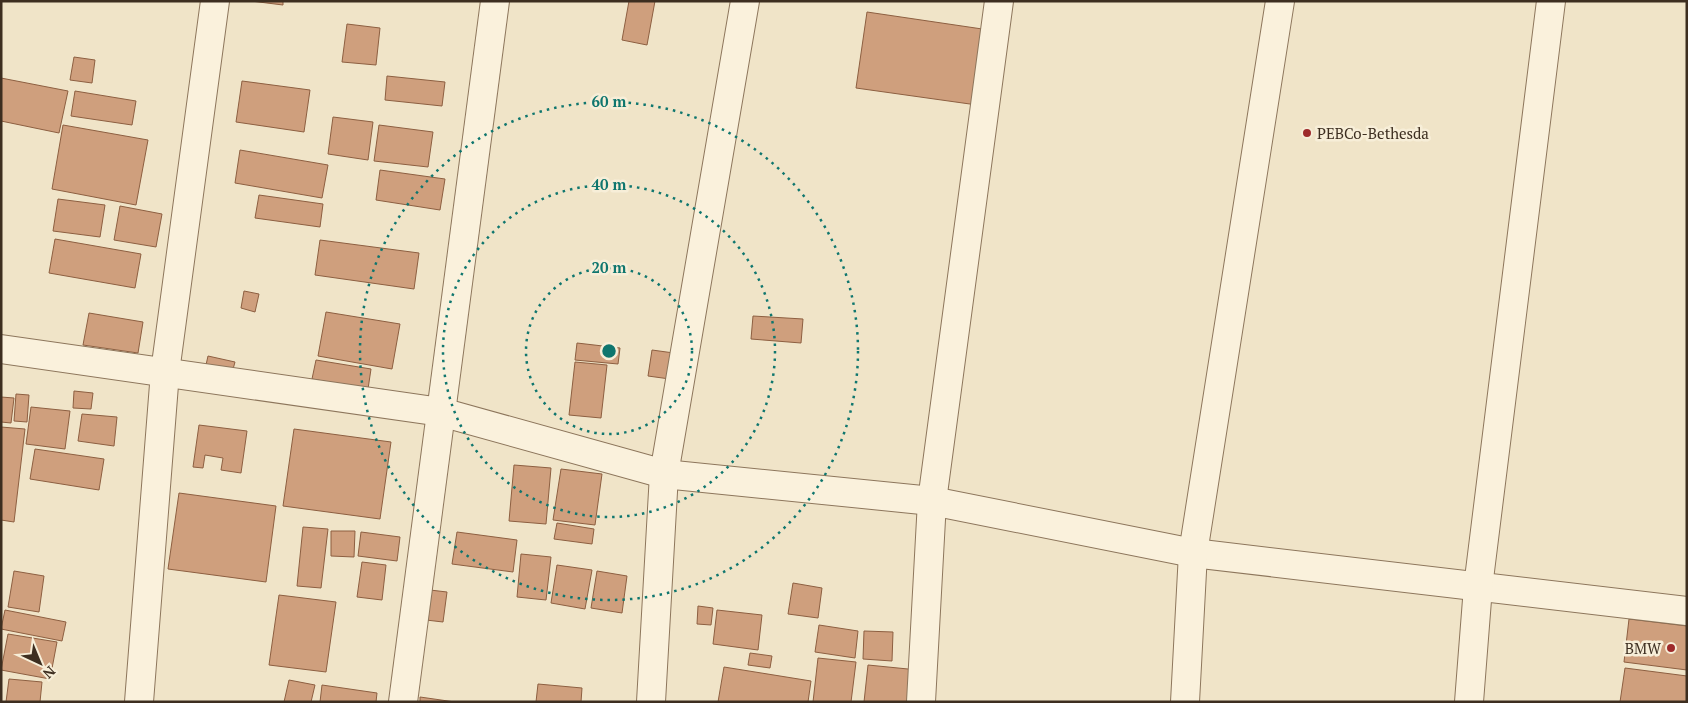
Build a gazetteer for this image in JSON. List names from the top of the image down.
{
  "places": ["PEBCo-Bethesda", "BMW"],
  "north": "bottom right",
  "rings": ["60 m", "40 m", "20 m"]
}
